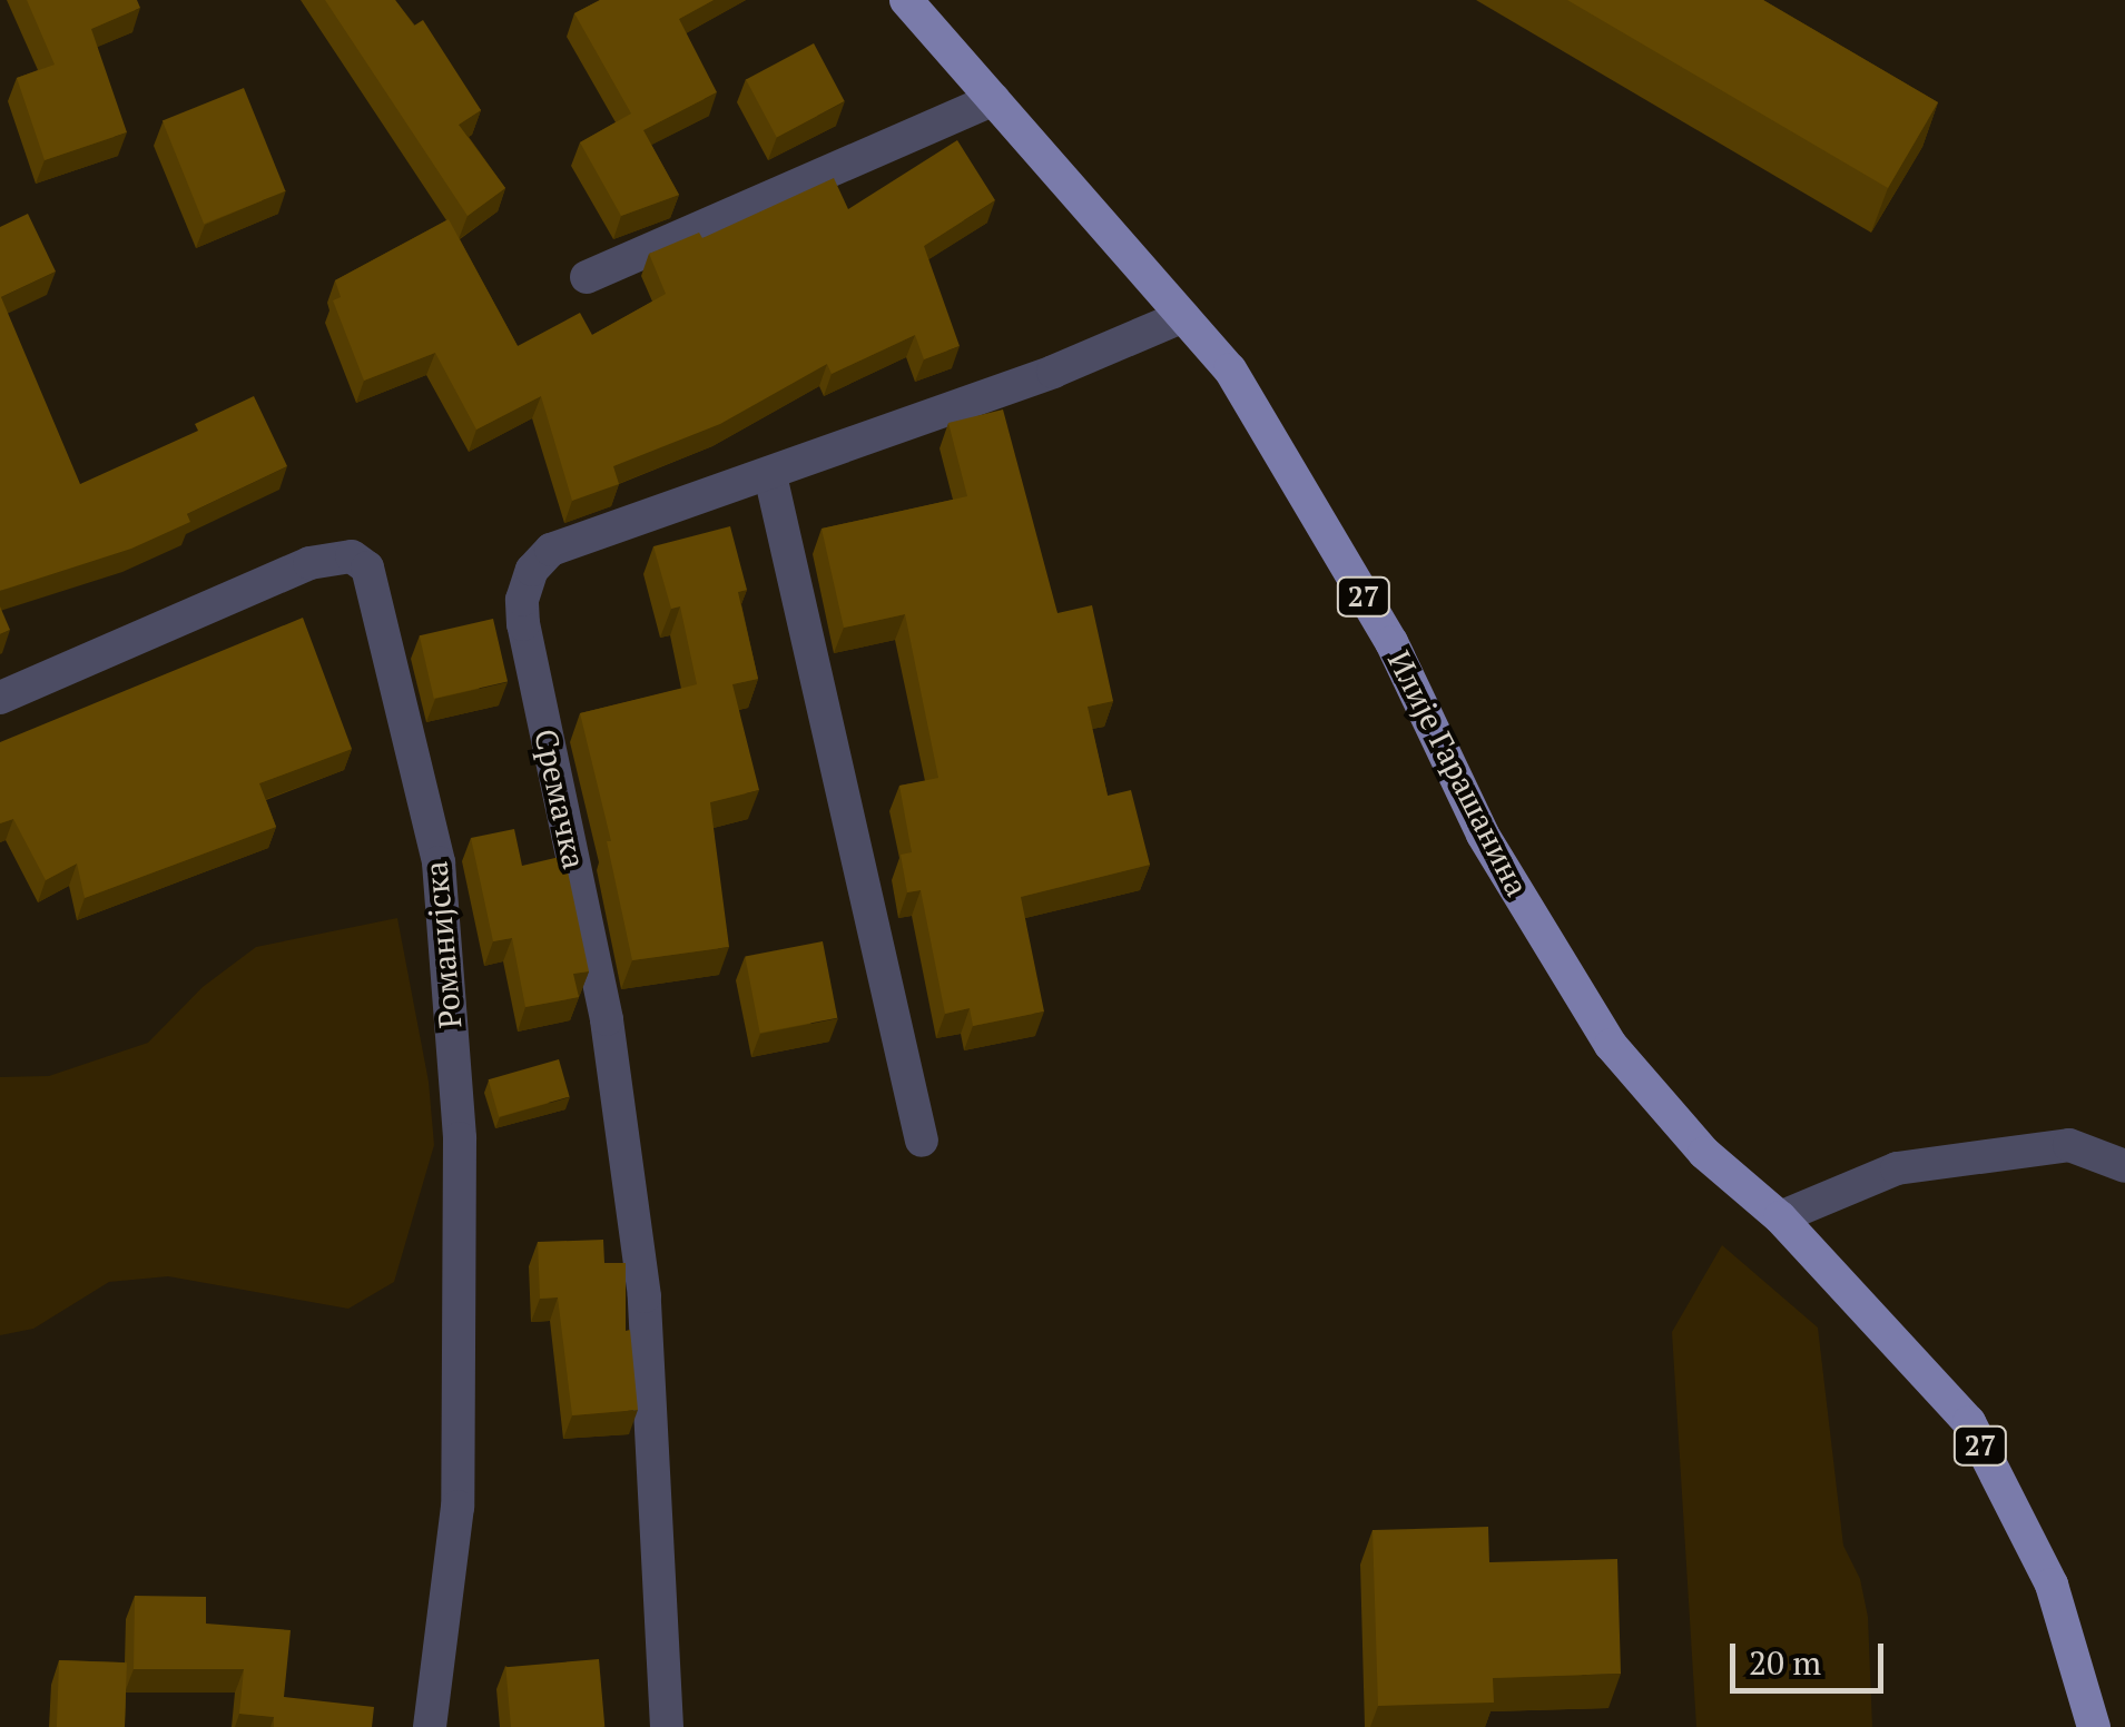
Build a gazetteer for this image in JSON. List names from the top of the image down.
{
  "streets": {
    "main road": ["27", "Илије Гарашанина"],
    "street": ["Сремачка", "Романијска"]
  },
  "crossings": [
    ["27", "Илије Гарашанина"],
    ["Илије Гарашанина", "Сремачка"]
  ],
  "scale_bar": "20 m"
}
